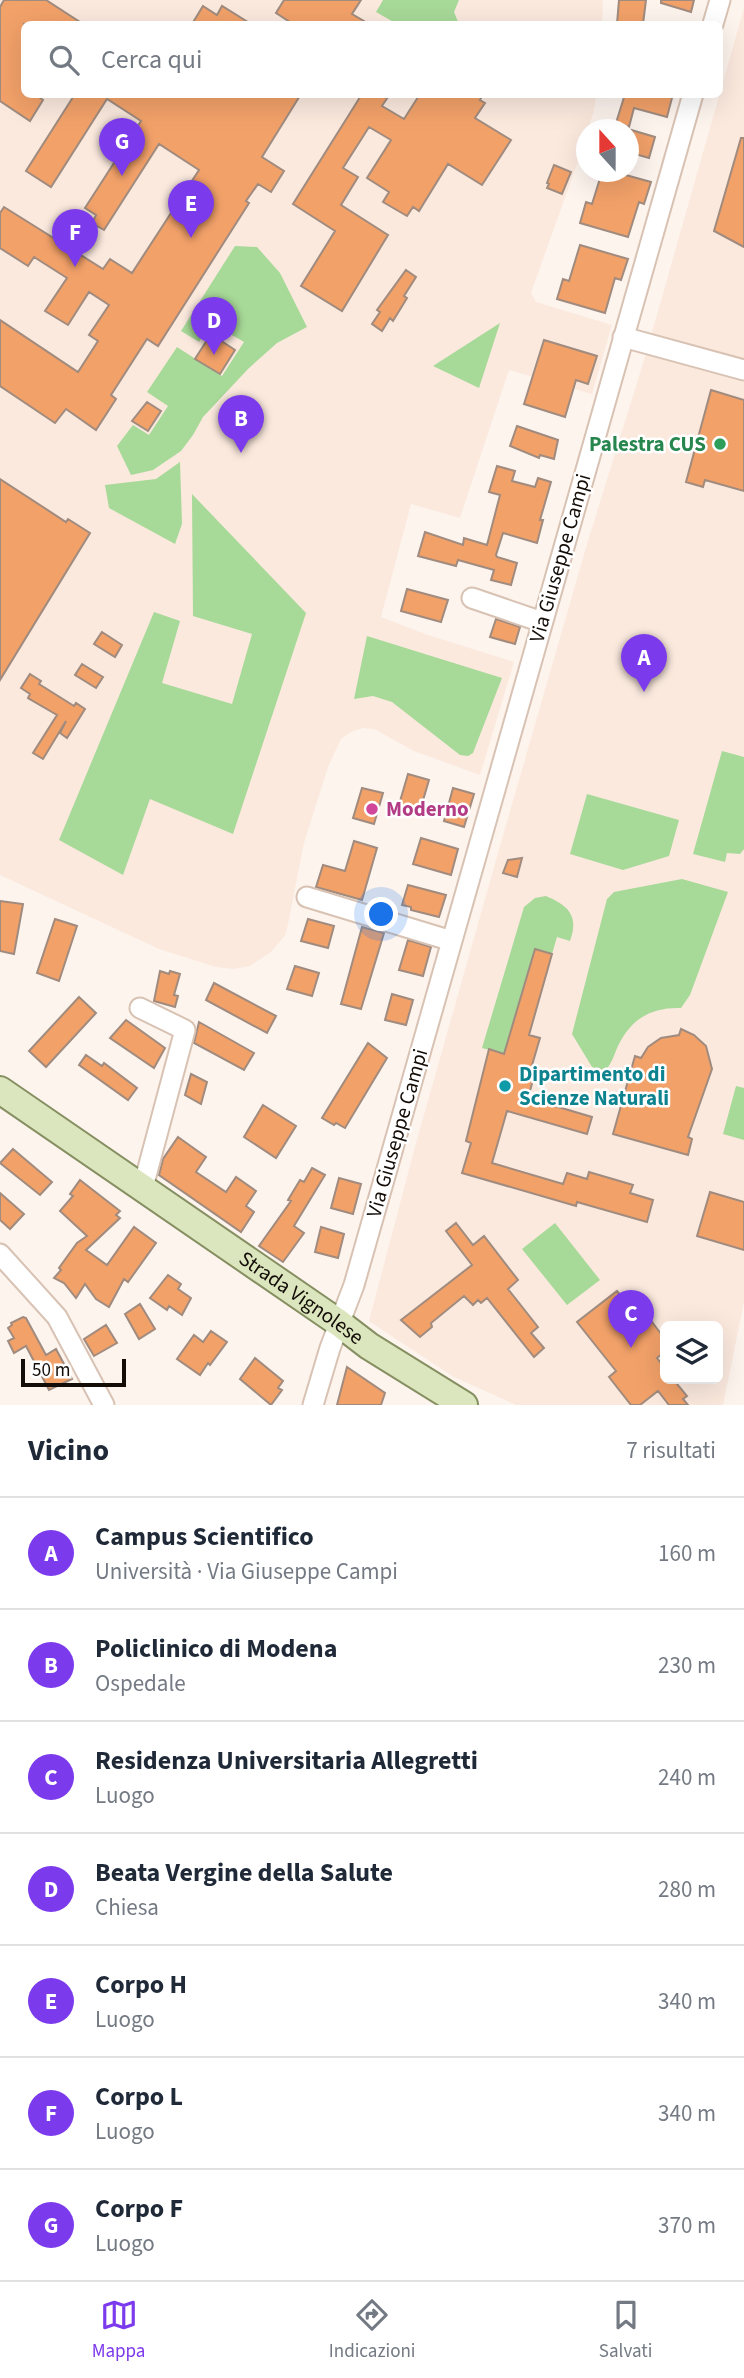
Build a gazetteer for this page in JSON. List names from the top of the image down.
{
  "streets": {
    "main road": ["Strada Vignolese"],
    "street": ["Via Giuseppe Campi"]
  },
  "crossings": [
    ["Via Giuseppe Campi", "Strada Vignolese"]
  ],
  "places": ["Palestra CUS", "Moderno", "Dipartimento di Scienze Naturali"],
  "scale_bar": "50 m",
  "north": "top",
  "page": {
    "search": "Cerca qui",
    "pins": [
      "G",
      "E",
      "F",
      "D",
      "B",
      "A",
      "C"
    ],
    "scale": "50 m",
    "heading": ["Vicino", "7 risultati"],
    "list": [
      {
        "mark": "A",
        "name": "Campus Scientifico",
        "note": "Università · Via Giuseppe Campi",
        "value": "160 m"
      },
      {
        "mark": "B",
        "name": "Policlinico di Modena",
        "note": "Ospedale",
        "value": "230 m"
      },
      {
        "mark": "C",
        "name": "Residenza Universitaria Allegretti",
        "note": "Luogo",
        "value": "240 m"
      },
      {
        "mark": "D",
        "name": "Beata Vergine della Salute",
        "note": "Chiesa",
        "value": "280 m"
      },
      {
        "mark": "E",
        "name": "Corpo H",
        "note": "Luogo",
        "value": "340 m"
      },
      {
        "mark": "F",
        "name": "Corpo L",
        "note": "Luogo",
        "value": "340 m"
      },
      {
        "mark": "G",
        "name": "Corpo F",
        "note": "Luogo",
        "value": "370 m"
      }
    ],
    "nav": ["Mappa", "Indicazioni", "Salvati"]
  }
}
